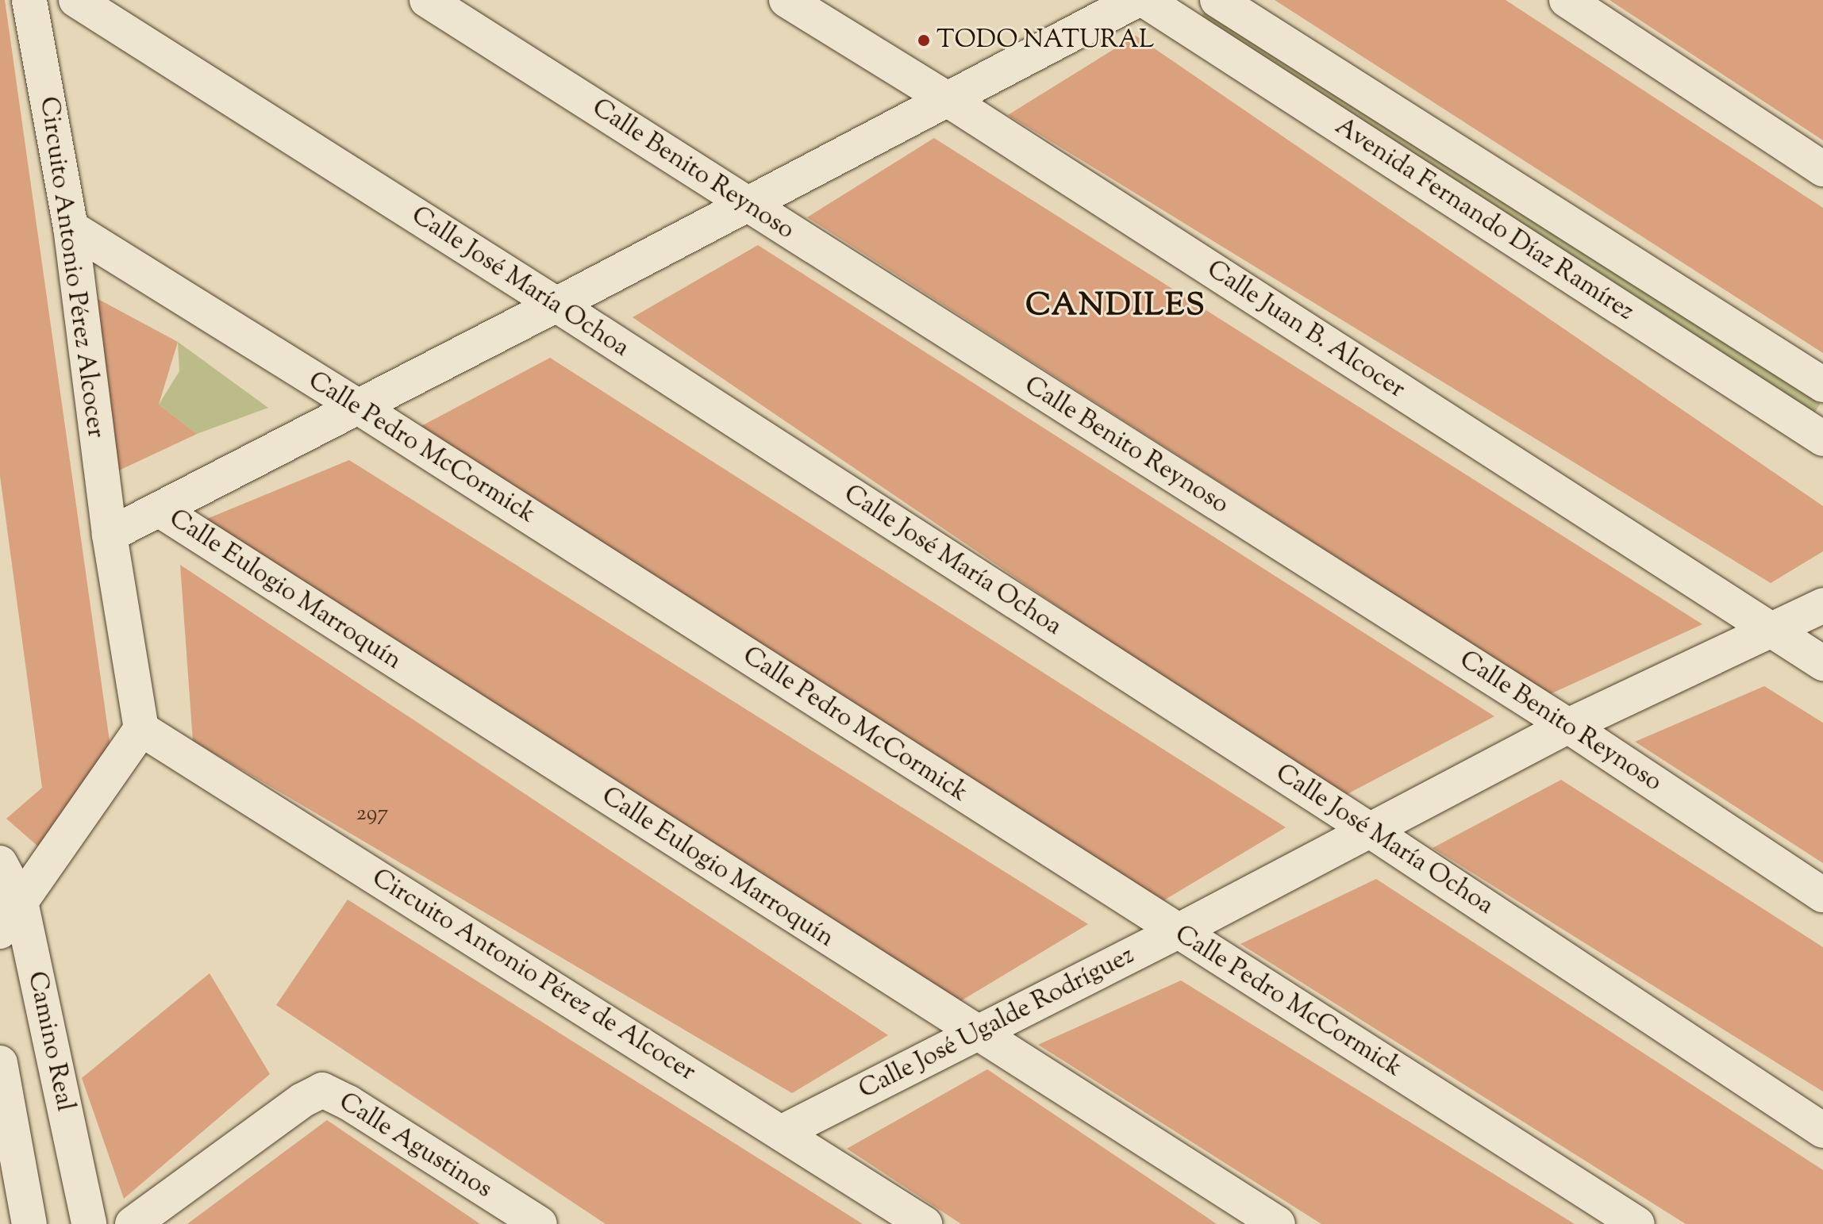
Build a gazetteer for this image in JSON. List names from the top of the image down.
{
  "streets": {
    "street": [
      "Calle Benito Reynoso",
      "Avenida Fernando Díaz Ramírez",
      "Circuito Antonio Pérez Alcocer",
      "Calle José María Ochoa",
      "Calle Juan B. Alcocer",
      "Calle Pedro McCormick",
      "Calle Eulogio Marroquín",
      "Circuito Antonio Pérez de Alcocer",
      "Calle José Ugalde Rodríguez",
      "Camino Real",
      "Calle Agustinos"
    ]
  },
  "crossings": [
    ["Calle Benito Reynoso", "Calle José Ugalde Rodríguez"],
    ["Circuito Antonio Pérez Alcocer", "Calle Pedro McCormick"],
    ["Calle José María Ochoa", "Calle José Ugalde Rodríguez"],
    ["Calle Juan B. Alcocer", "Calle José Ugalde Rodríguez"],
    ["Calle Pedro McCormick", "Calle José Ugalde Rodríguez"],
    ["Calle Eulogio Marroquín", "Calle José Ugalde Rodríguez"],
    ["Circuito Antonio Pérez de Alcocer", "Calle José Ugalde Rodríguez"]
  ],
  "districts": ["CANDILES"],
  "places": ["TODO NATURAL"],
  "house_numbers": ["297"]
}
